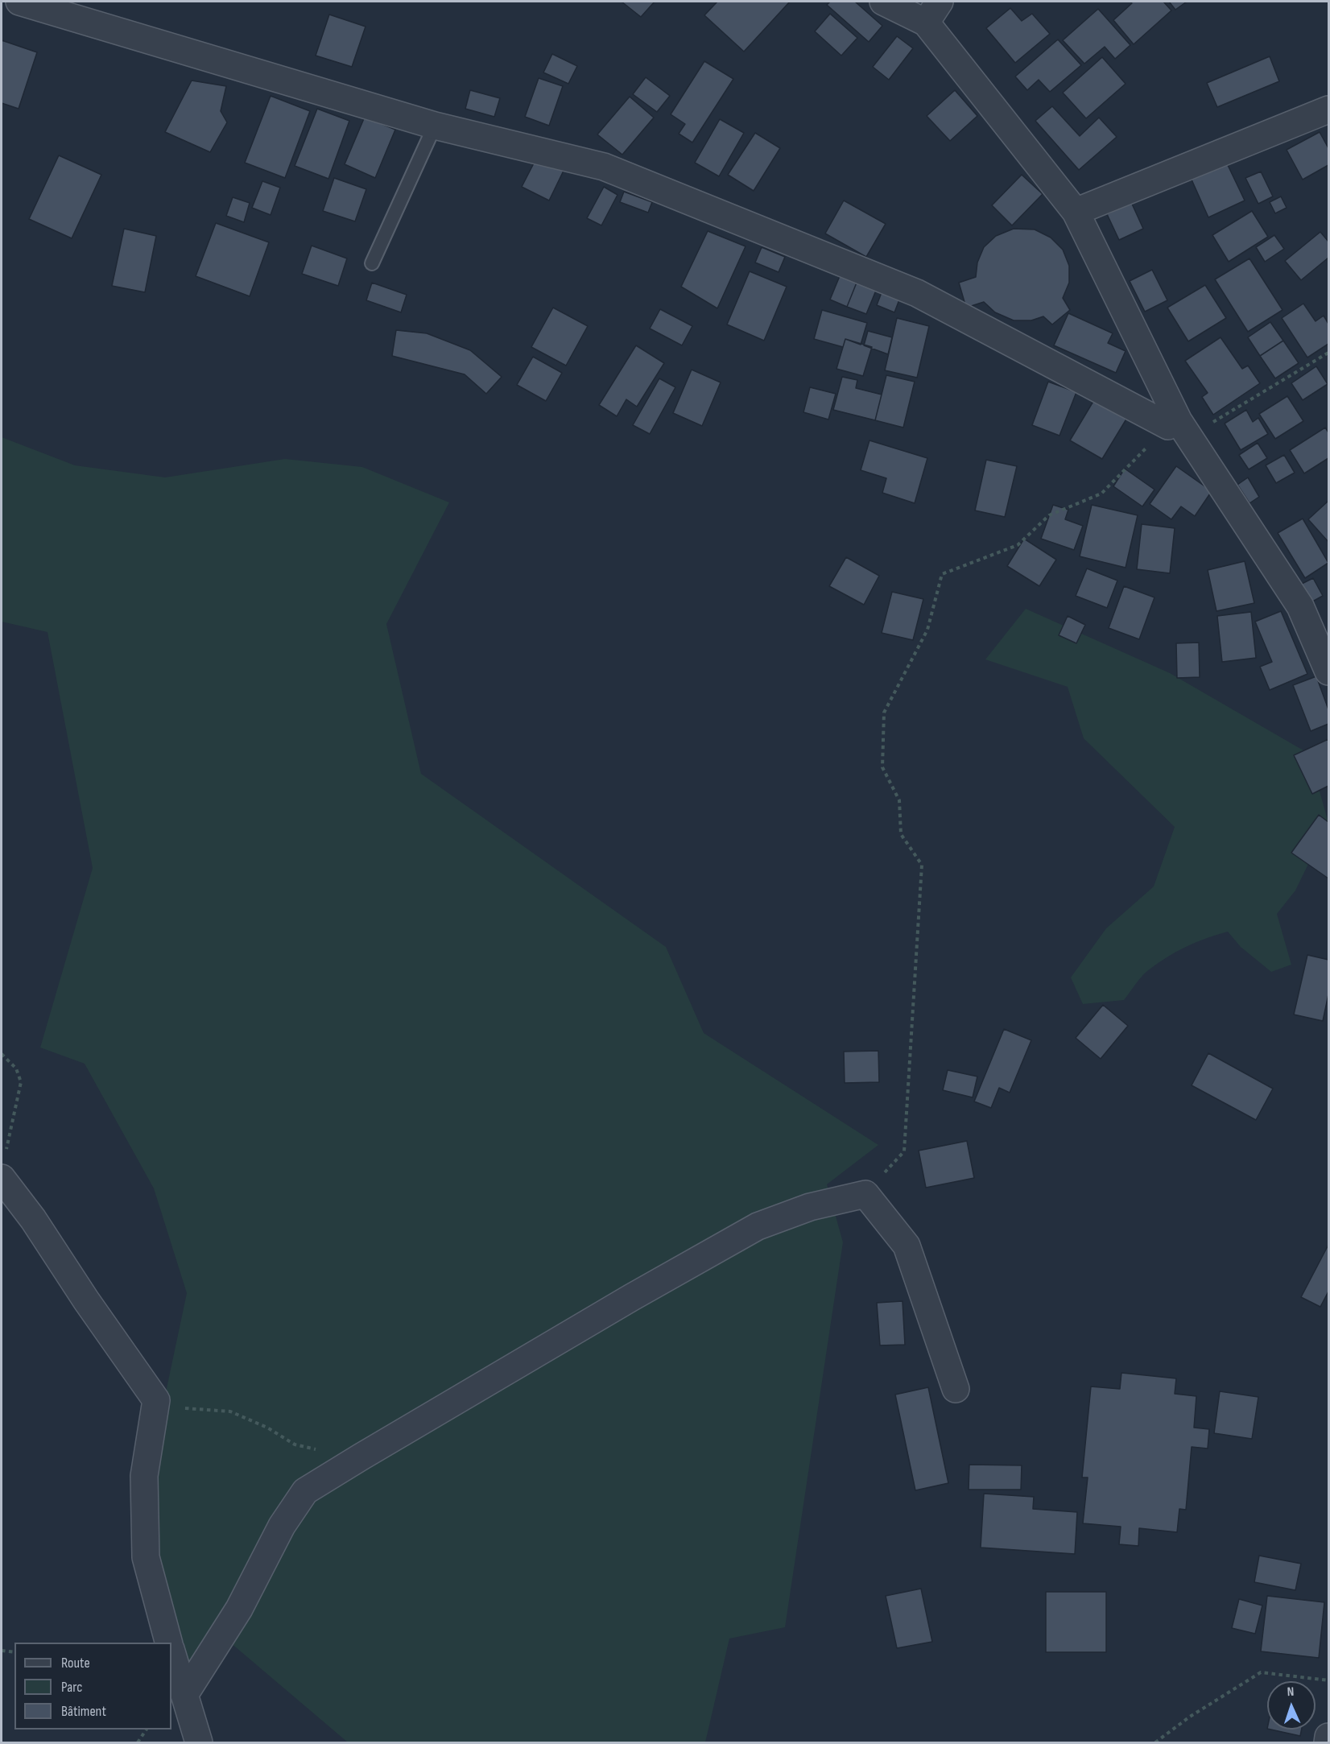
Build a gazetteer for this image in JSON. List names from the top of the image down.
{
  "legend": ["Route", "Parc", "Bâtiment"],
  "north": "top"
}
